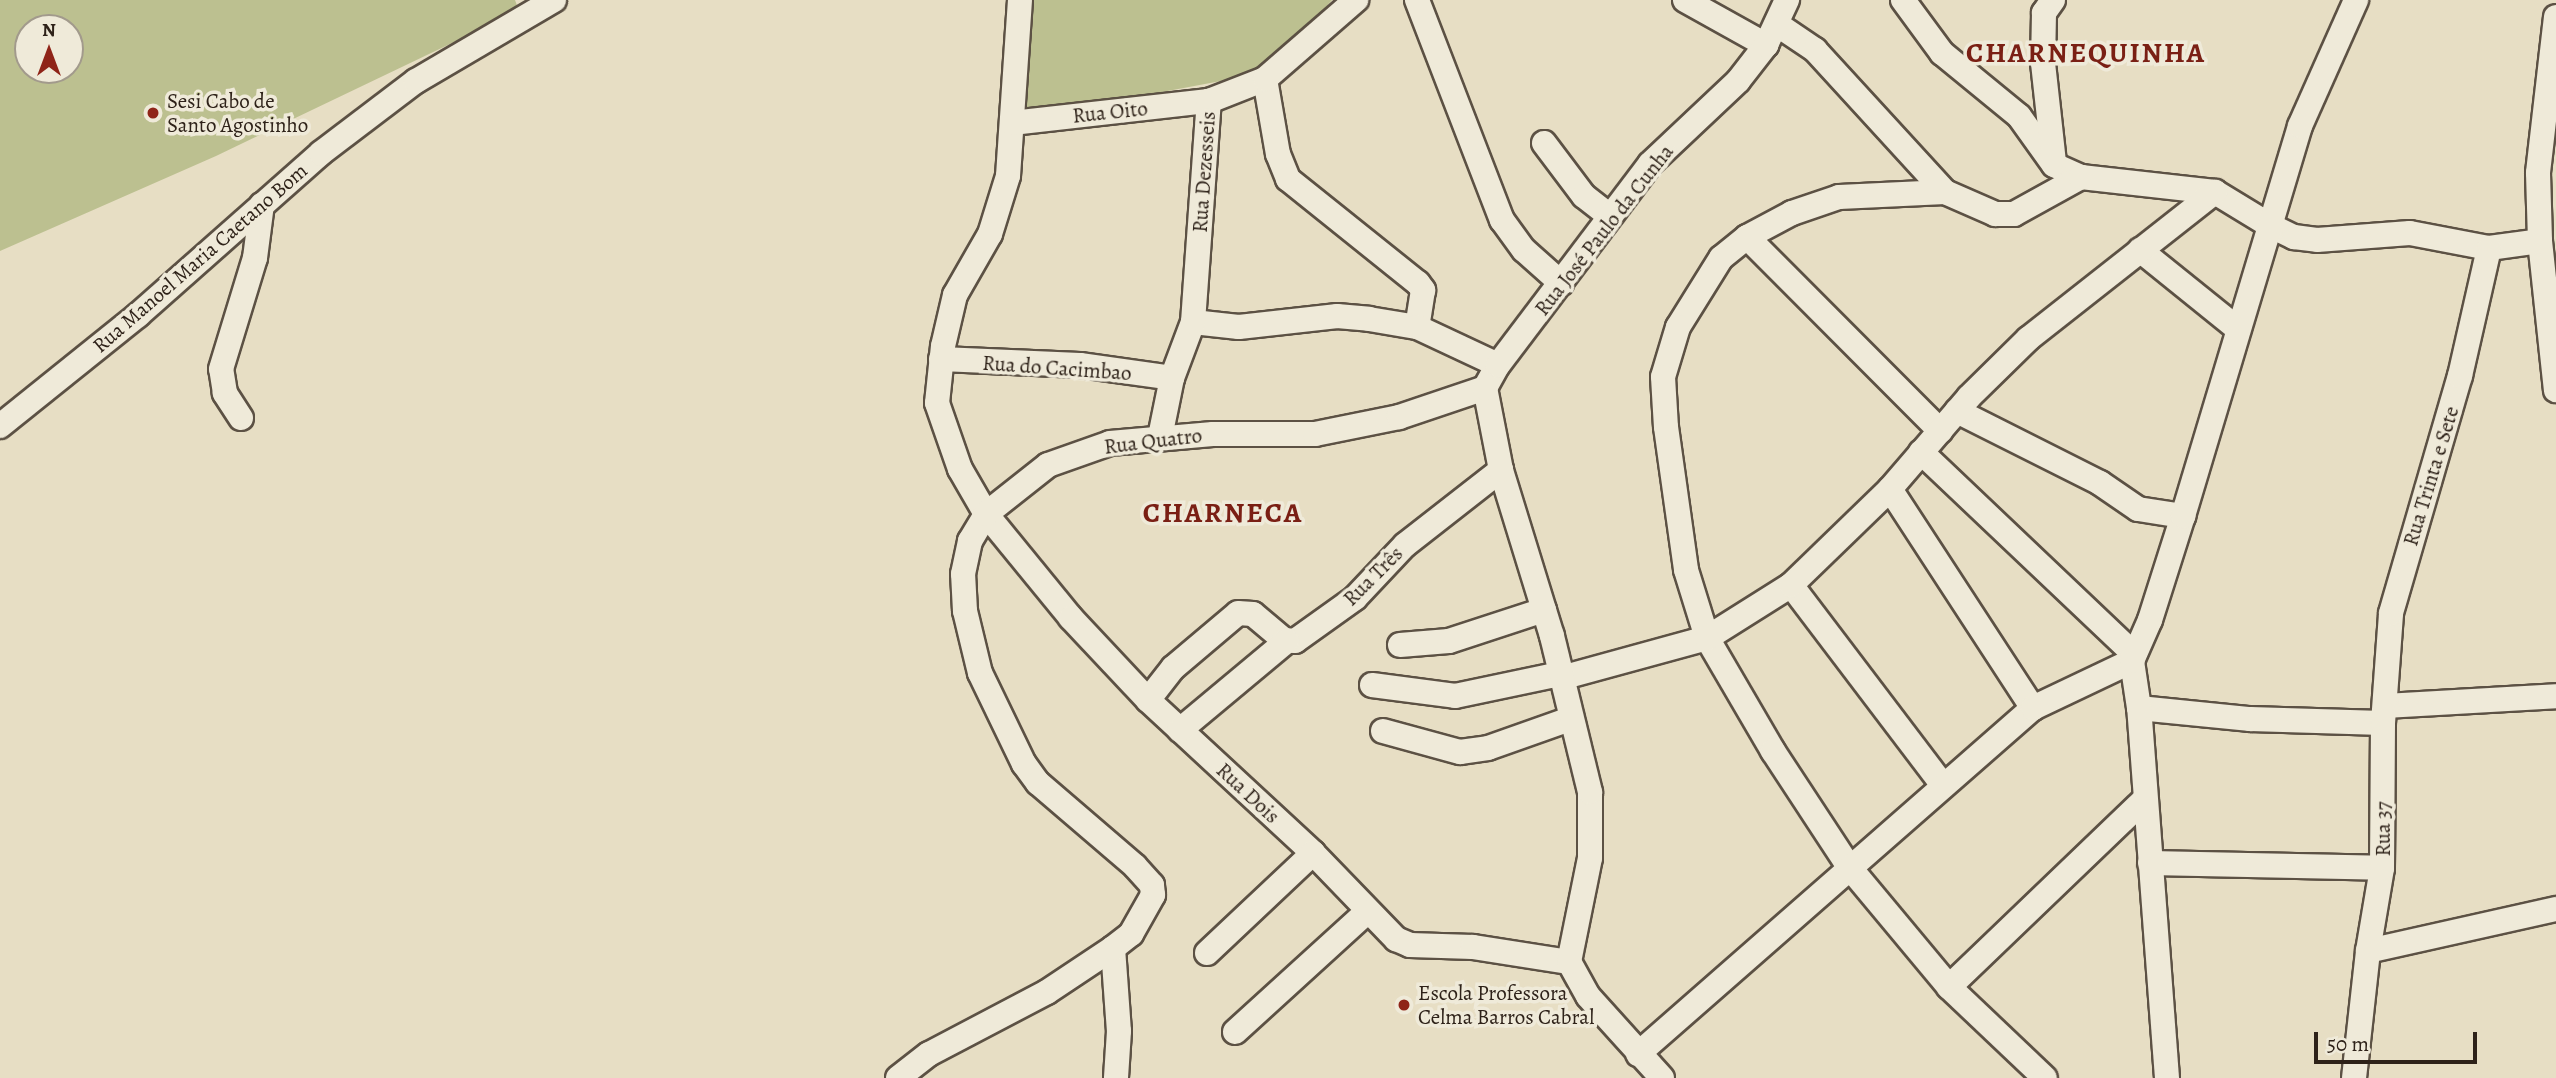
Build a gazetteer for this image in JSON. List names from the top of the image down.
{
  "streets": {
    "street": [
      "Rua Oito",
      "Rua Dezesseis",
      "Rua José Paulo da Cunha",
      "Rua Manoel Maria Caetano Bom",
      "Rua do Cacimbao",
      "Rua Quatro",
      "Rua Trinta e Sete",
      "Rua Três",
      "Rua Dois",
      "Rua 37"
    ]
  },
  "crossings": [
    ["Rua Oito", "Rua Dezesseis"],
    ["Rua Oito", "Rua Dois"],
    ["Rua Dezesseis", "Rua do Cacimbao"],
    ["Rua Dezesseis", "Rua Quatro"],
    ["Rua José Paulo da Cunha", "Rua Quatro"],
    ["Rua do Cacimbao", "Rua Dois"],
    ["Rua Quatro", "Rua Dois"],
    ["Rua Trinta e Sete", "Rua 37"],
    ["Rua Três", "Rua Dois"]
  ],
  "districts": ["CHARNEQUINHA", "CHARNECA"],
  "places": ["Sesi Cabo de Santo Agostinho", "Escola Professora Celma Barros Cabral"],
  "scale_bar": "50 m",
  "north": "top"
}
